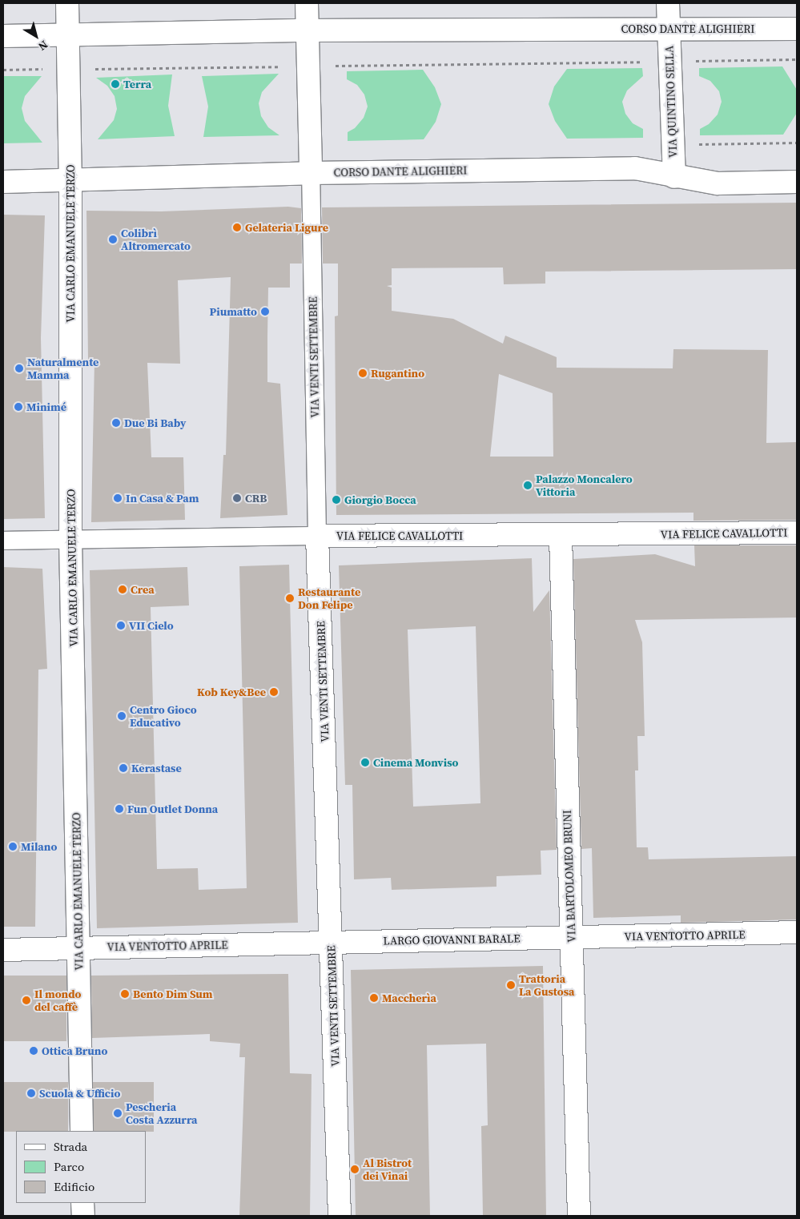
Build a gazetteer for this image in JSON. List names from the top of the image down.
{
  "streets": {
    "street": [
      "CORSO DANTE ALIGHIERI",
      "VIA QUINTINO SELLA",
      "VIA CARLO EMANUELE TERZO",
      "VIA VENTI SETTEMBRE",
      "VIA FELICE CAVALLOTTI",
      "VIA BARTOLOMEO BRUNI",
      "VIA VENTOTTO APRILE",
      "LARGO GIOVANNI BARALE"
    ]
  },
  "crossings": [
    ["CORSO DANTE ALIGHIERI", "VIA QUINTINO SELLA"],
    ["CORSO DANTE ALIGHIERI", "VIA CARLO EMANUELE TERZO"],
    ["CORSO DANTE ALIGHIERI", "VIA VENTI SETTEMBRE"],
    ["VIA CARLO EMANUELE TERZO", "VIA FELICE CAVALLOTTI"],
    ["VIA CARLO EMANUELE TERZO", "VIA VENTOTTO APRILE"],
    ["VIA VENTI SETTEMBRE", "VIA FELICE CAVALLOTTI"],
    ["VIA VENTI SETTEMBRE", "VIA VENTOTTO APRILE"],
    ["VIA VENTI SETTEMBRE", "LARGO GIOVANNI BARALE"],
    ["VIA FELICE CAVALLOTTI", "VIA BARTOLOMEO BRUNI"],
    ["VIA BARTOLOMEO BRUNI", "VIA VENTOTTO APRILE"],
    ["VIA BARTOLOMEO BRUNI", "LARGO GIOVANNI BARALE"],
    ["VIA VENTOTTO APRILE", "LARGO GIOVANNI BARALE"]
  ],
  "places": [
    "Terra",
    "Gelateria Ligure",
    "Colibrì Altromercato",
    "Piumatto",
    "Naturalmente Mamma",
    "Rugantino",
    "Minimé",
    "Due Bi Baby",
    "Palazzo Moncalero Vittoria",
    "In Casa & Pam",
    "CRB",
    "Giorgio Bocca",
    "Crea",
    "Restaurante Don Felipe",
    "VII Cielo",
    "Kob Key&Bee",
    "Centro Gioco Educativo",
    "Cinema Monviso",
    "Kerastase",
    "Fun Outlet Donna",
    "Milano",
    "Trattoria La Gustosa",
    "Bento Dim Sum",
    "Maccherìa",
    "Il mondo del caffè",
    "Ottica Bruno",
    "Scuola & Ufficio",
    "Pescheria Costa Azzurra",
    "Al Bistrot dei Vinai"
  ],
  "legend": ["Strada", "Parco", "Edificio"],
  "north": "bottom right"
}
